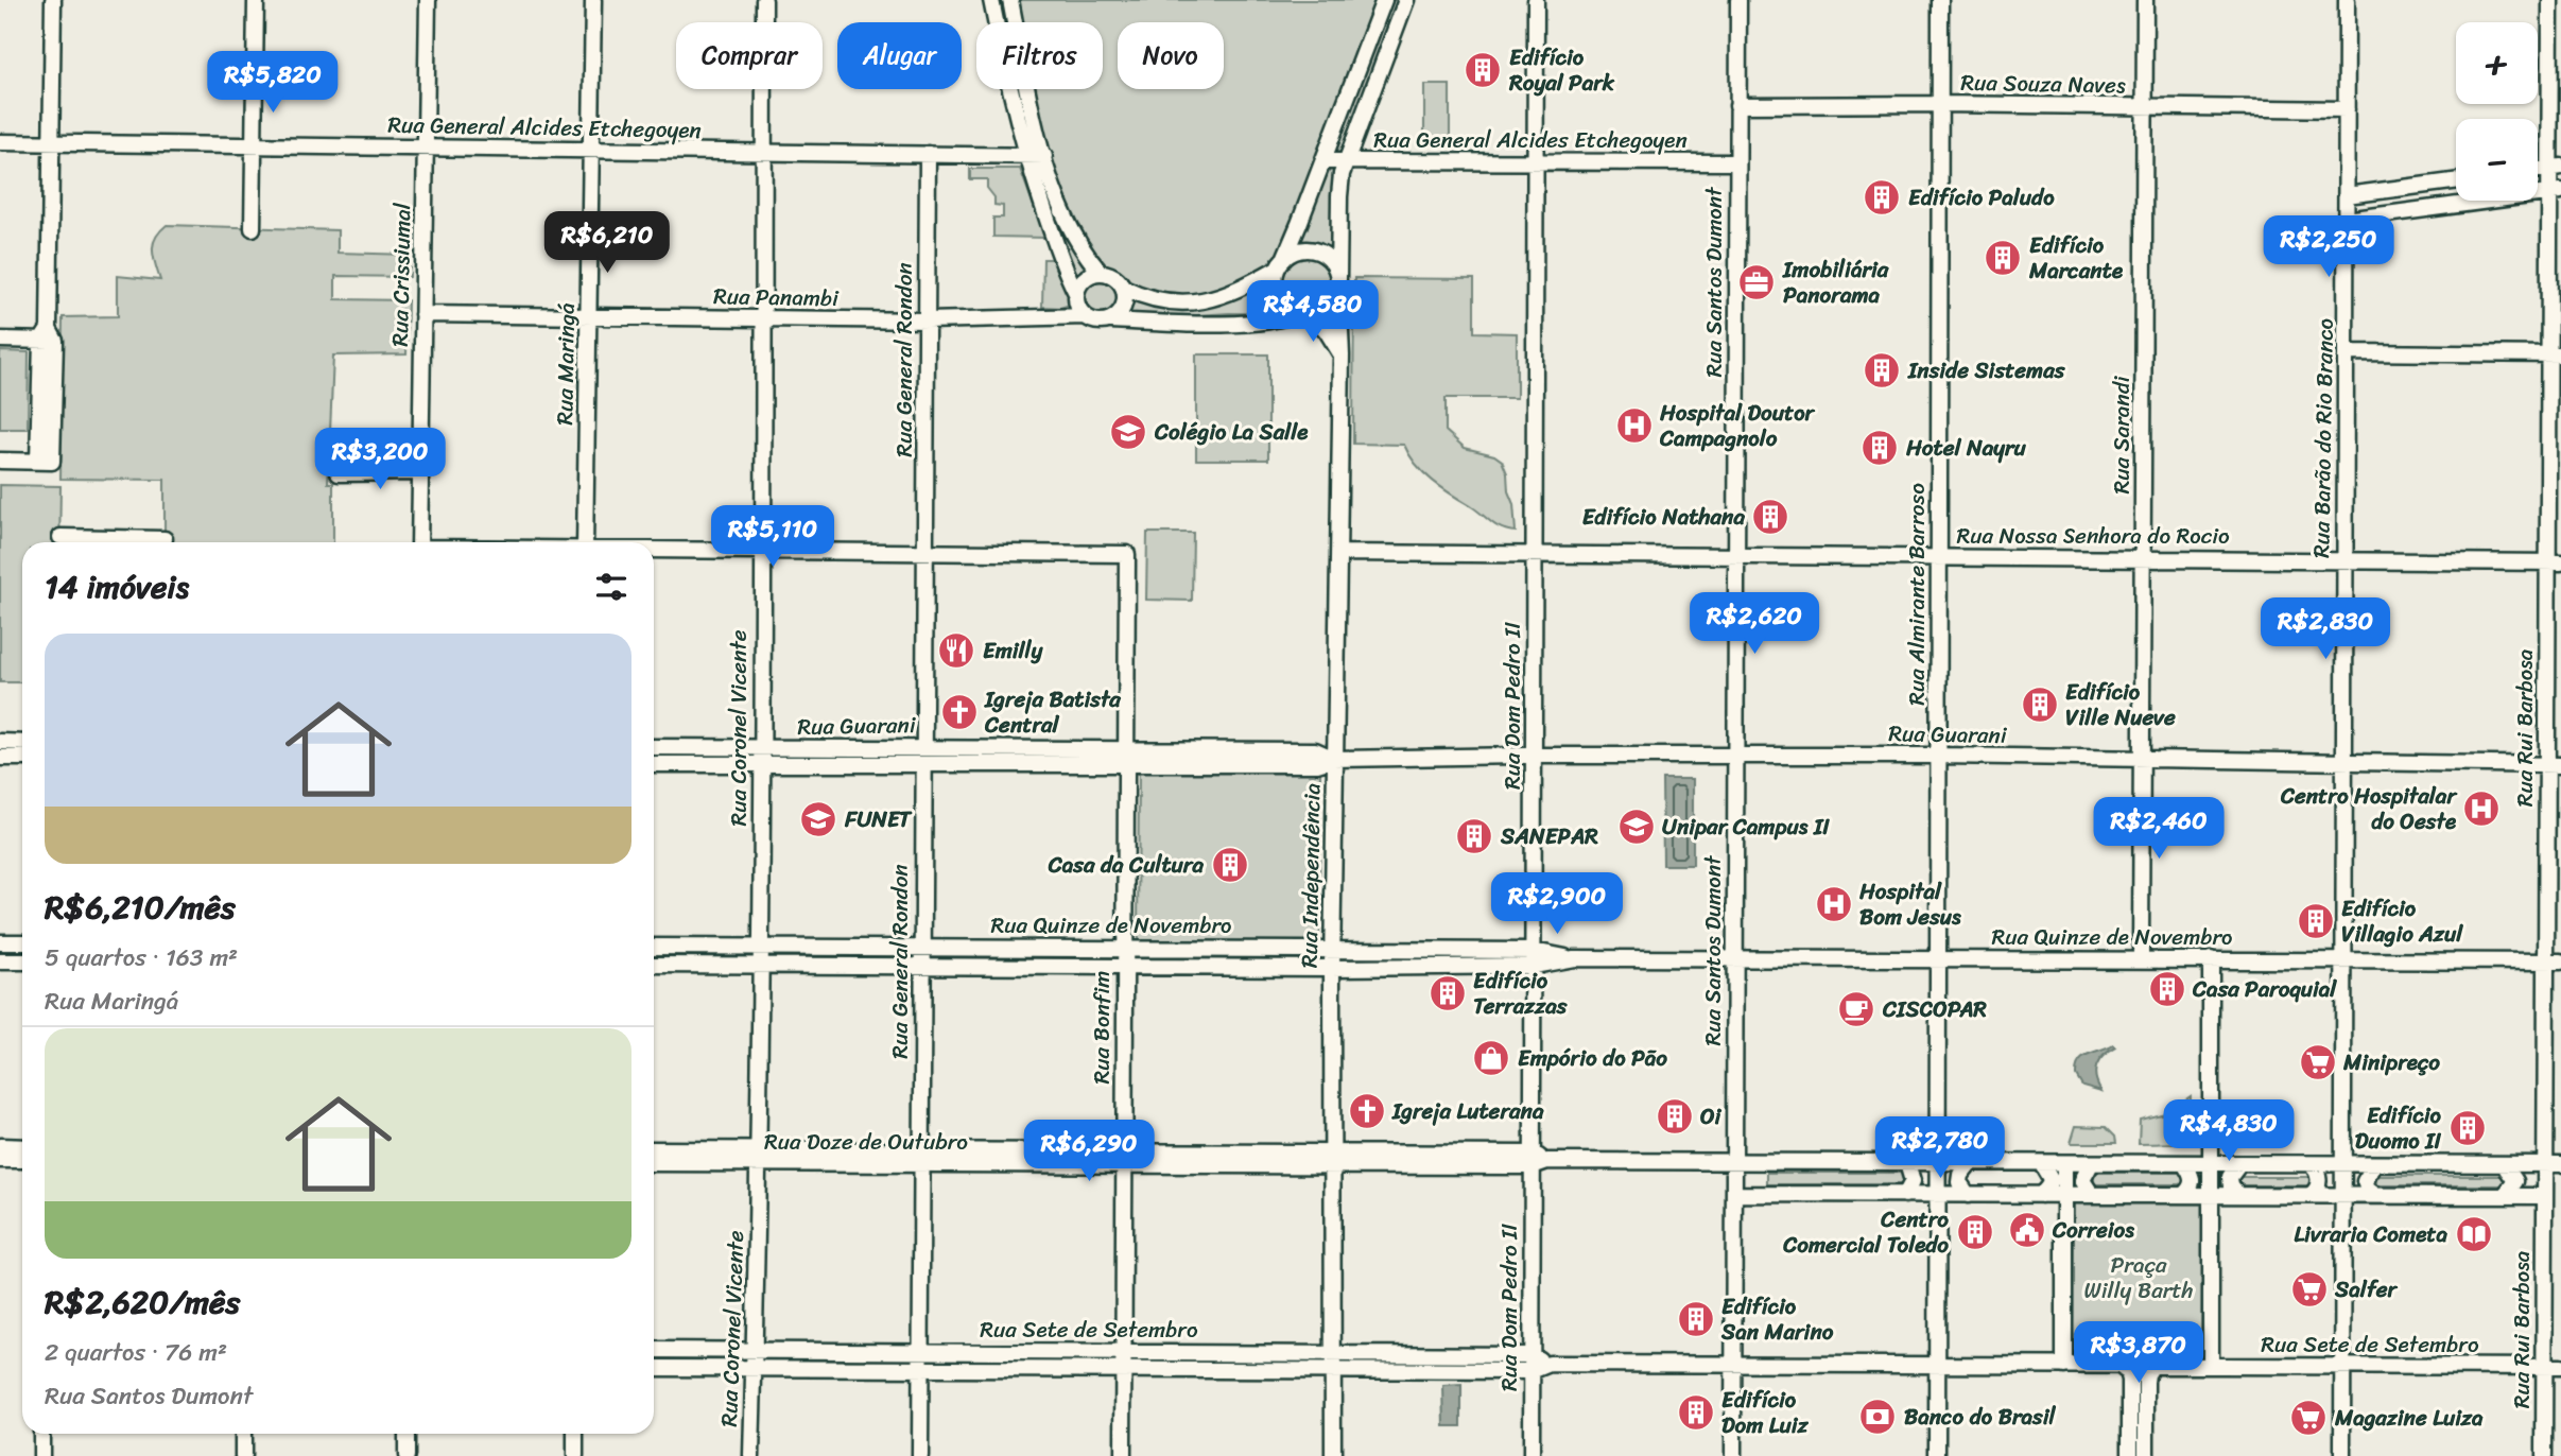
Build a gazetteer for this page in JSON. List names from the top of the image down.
{
  "streets": {
    "street": [
      "Rua Souza Naves",
      "Rua General Alcides Etchegoyen",
      "Rua Crissiumal",
      "Rua Santos Dumont",
      "Rua Panambi",
      "Rua General Rondon",
      "Rua Maringá",
      "Rua Sarandi",
      "Rua Barão do Rio Branco",
      "Rua Nossa Senhora do Rocio",
      "Rua Almirante Barroso",
      "Rua Dom Pedro II",
      "Rua Guarani",
      "Rua Coronel Vicente",
      "Rua Rui Barbosa",
      "Rua Independência",
      "Rua Quinze de Novembro",
      "Rua Bonfim",
      "Rua Doze de Outubro",
      "Rua Sete de Setembro"
    ]
  },
  "crossings": [
    ["Rua Souza Naves", "Rua Santos Dumont"],
    ["Rua Souza Naves", "Rua Sarandi"],
    ["Rua Souza Naves", "Rua Barão do Rio Branco"],
    ["Rua Souza Naves", "Rua Almirante Barroso"],
    ["Rua General Alcides Etchegoyen", "Rua Crissiumal"],
    ["Rua General Alcides Etchegoyen", "Rua Santos Dumont"],
    ["Rua General Alcides Etchegoyen", "Rua General Rondon"],
    ["Rua General Alcides Etchegoyen", "Rua Maringá"],
    ["Rua General Alcides Etchegoyen", "Rua Dom Pedro II"],
    ["Rua General Alcides Etchegoyen", "Rua Coronel Vicente"],
    ["Rua Crissiumal", "Rua Panambi"],
    ["Rua Santos Dumont", "Rua Nossa Senhora do Rocio"],
    ["Rua Santos Dumont", "Rua Guarani"],
    ["Rua Santos Dumont", "Rua Quinze de Novembro"],
    ["Rua Santos Dumont", "Rua Sete de Setembro"],
    ["Rua Panambi", "Rua General Rondon"],
    ["Rua Panambi", "Rua Maringá"],
    ["Rua Panambi", "Rua Coronel Vicente"],
    ["Rua General Rondon", "Rua Guarani"],
    ["Rua General Rondon", "Rua Quinze de Novembro"],
    ["Rua General Rondon", "Rua Bonfim"],
    ["Rua General Rondon", "Rua Sete de Setembro"],
    ["Rua Sarandi", "Rua Nossa Senhora do Rocio"],
    ["Rua Sarandi", "Rua Guarani"],
    ["Rua Sarandi", "Rua Quinze de Novembro"],
    ["Rua Barão do Rio Branco", "Rua Nossa Senhora do Rocio"],
    ["Rua Barão do Rio Branco", "Rua Guarani"],
    ["Rua Barão do Rio Branco", "Rua Quinze de Novembro"],
    ["Rua Barão do Rio Branco", "Rua Sete de Setembro"],
    ["Rua Nossa Senhora do Rocio", "Rua Almirante Barroso"],
    ["Rua Nossa Senhora do Rocio", "Rua Dom Pedro II"],
    ["Rua Nossa Senhora do Rocio", "Rua Rui Barbosa"],
    ["Rua Nossa Senhora do Rocio", "Rua Independência"],
    ["Rua Almirante Barroso", "Rua Guarani"],
    ["Rua Almirante Barroso", "Rua Quinze de Novembro"],
    ["Rua Almirante Barroso", "Rua Sete de Setembro"],
    ["Rua Dom Pedro II", "Rua Guarani"],
    ["Rua Dom Pedro II", "Rua Quinze de Novembro"],
    ["Rua Dom Pedro II", "Rua Sete de Setembro"],
    ["Rua Guarani", "Rua Coronel Vicente"],
    ["Rua Guarani", "Rua Rui Barbosa"],
    ["Rua Guarani", "Rua Independência"],
    ["Rua Guarani", "Rua Bonfim"],
    ["Rua Coronel Vicente", "Rua Quinze de Novembro"],
    ["Rua Coronel Vicente", "Rua Doze de Outubro"],
    ["Rua Coronel Vicente", "Rua Sete de Setembro"],
    ["Rua Rui Barbosa", "Rua Quinze de Novembro"],
    ["Rua Rui Barbosa", "Rua Sete de Setembro"],
    ["Rua Independência", "Rua Quinze de Novembro"],
    ["Rua Independência", "Rua Sete de Setembro"],
    ["Rua Quinze de Novembro", "Rua Bonfim"],
    ["Rua Bonfim", "Rua Sete de Setembro"]
  ],
  "parks": ["Praça Willy Barth"],
  "places": {
    "building": [
      "Edifício Royal Park",
      "Edifício Paludo",
      "Edifício Marcante",
      "Inside Sistemas",
      "Hotel Nayru",
      "Edifício Nathana",
      "Edifício Ville Nueve",
      "SANEPAR",
      "Casa da Cultura",
      "Edifício Villagio Azul",
      "Casa Paroquial",
      "Edifício Terrazzas",
      "Oi",
      "Edifício Duomo II",
      "Centro Comercial Toledo",
      "Edifício San Marino",
      "Edifício Dom Luiz"
    ],
    "office": ["Imobiliária Panorama"],
    "hospital": ["Hospital Doutor Campagnolo", "Centro Hospitalar do Oeste", "Hospital Bom Jesus"],
    "school or university": ["Colégio La Salle", "FUNET", "Unipar Campus II"],
    "restaurant": ["Emilly"],
    "church": ["Igreja Batista Central", "Igreja Luterana"],
    "cafe": ["CISCOPAR"],
    "shop": ["Empório do Pão"],
    "supermarket": ["Minipreço", "Salfer", "Magazine Luiza"],
    "public building": ["Correios"],
    "library": ["Livraria Cometa"],
    "bank": ["Banco do Brasil"]
  },
  "page": {
    "map_buttons": ["+", "−"],
    "chip": [
      "Comprar",
      "Alugar",
      "Filtros",
      "Novo"
    ],
    "price": [
      "R$5,820",
      "R$6,210",
      "R$2,250",
      "R$4,580",
      "R$3,200",
      "R$5,110",
      "R$2,620",
      "R$2,830",
      "R$2,460",
      "R$2,900",
      "R$4,830",
      "R$2,780",
      "R$6,290",
      "R$3,870"
    ],
    "heading": "14 imóveis",
    "list": [
      {
        "name": "R$6,210/mês",
        "note": "5 quartos · 163 m² · Rua Maringá"
      },
      {
        "name": "R$2,620/mês",
        "note": "2 quartos · 76 m² · Rua Santos Dumont"
      }
    ]
  }
}
